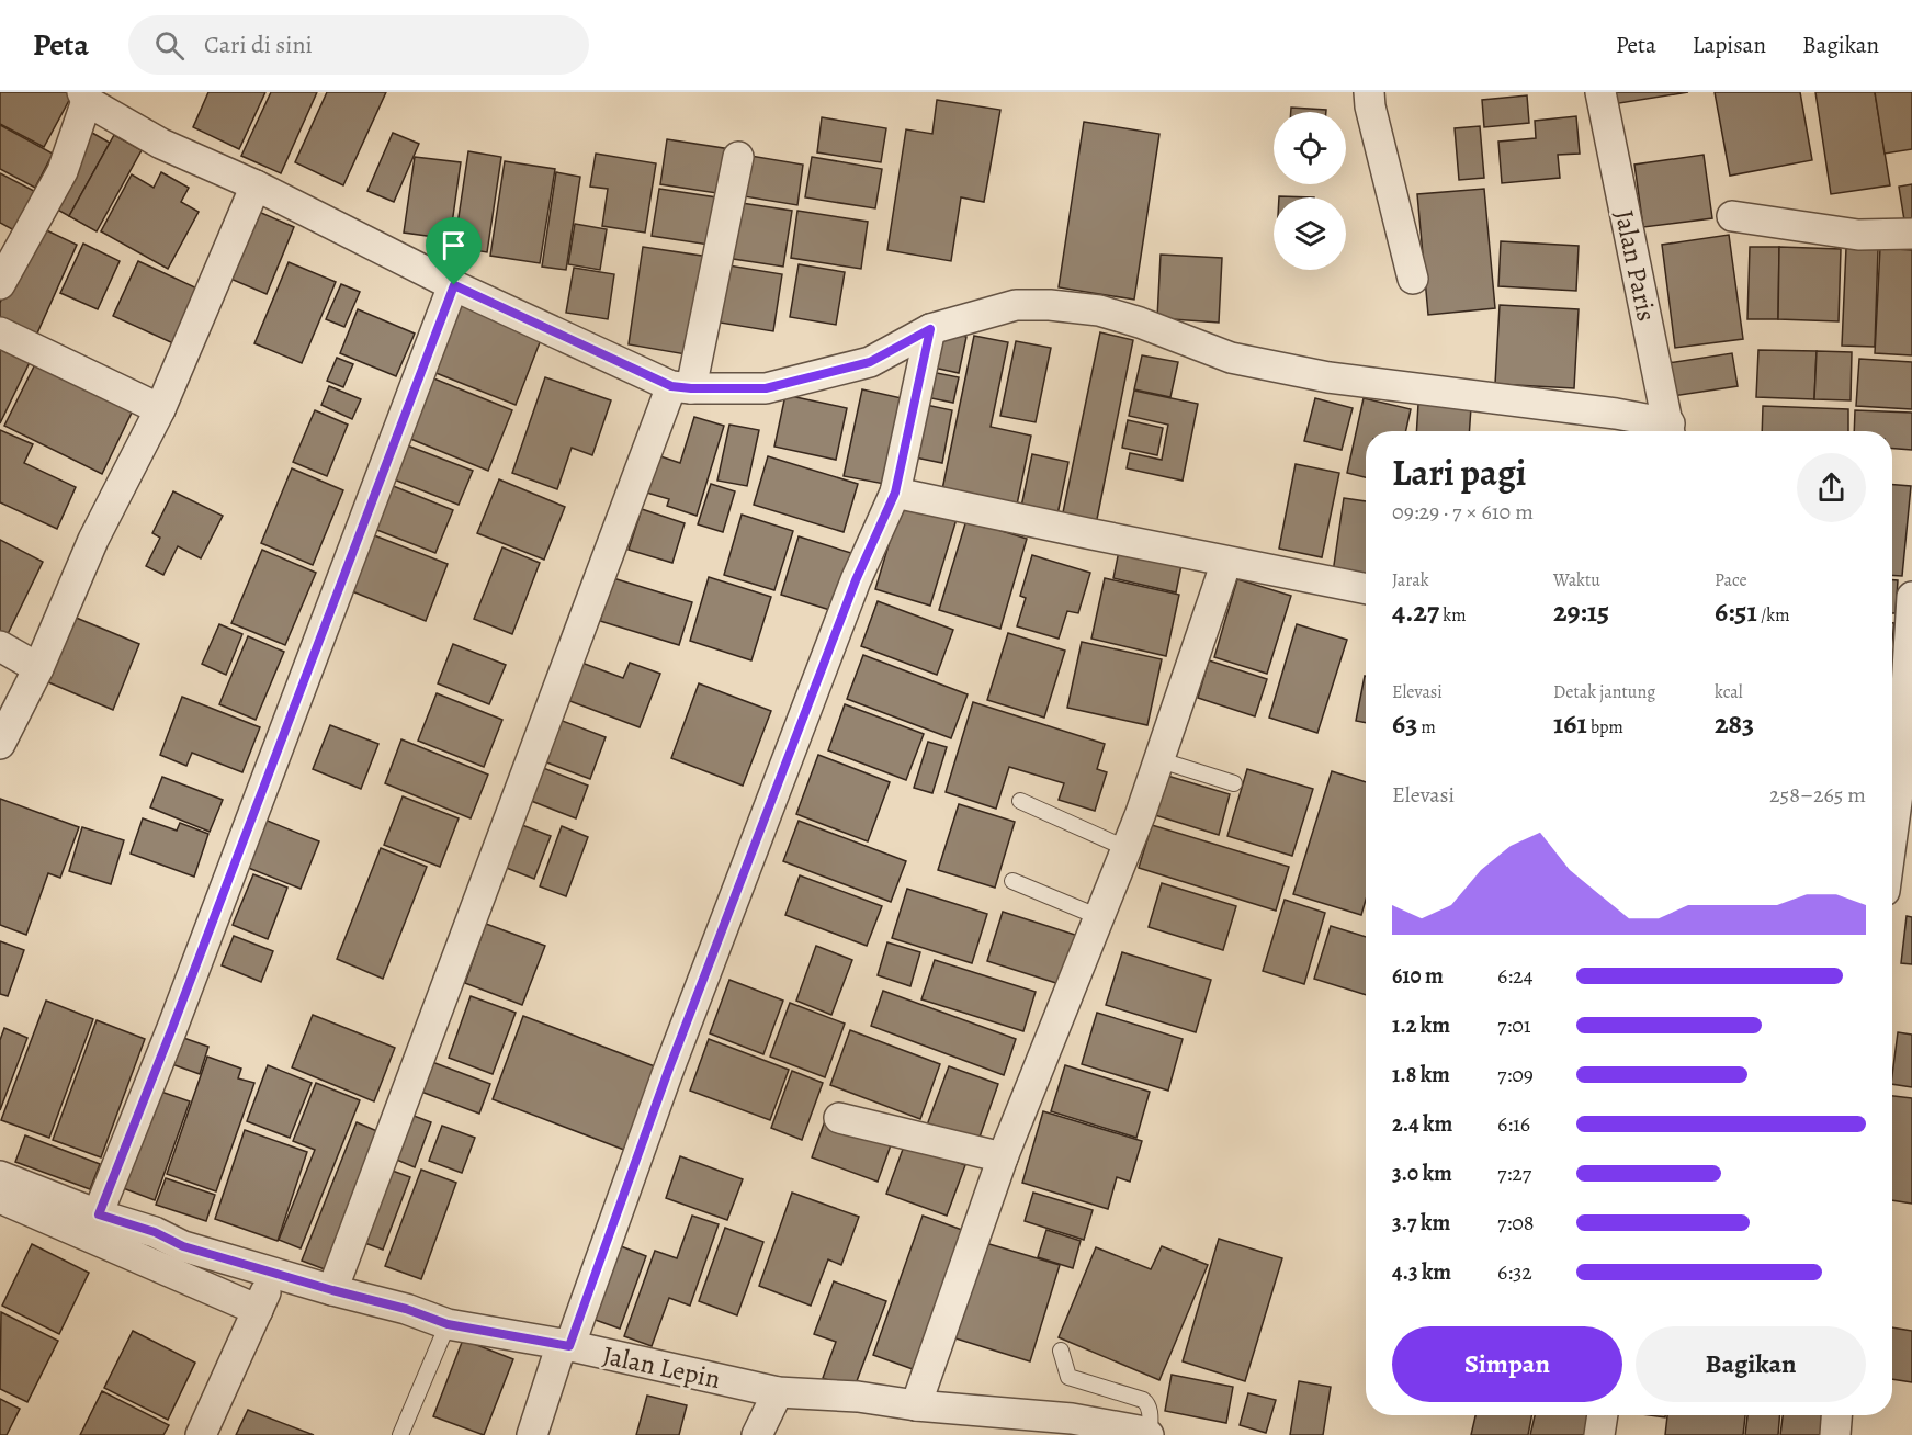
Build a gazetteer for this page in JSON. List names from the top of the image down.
{
  "streets": {
    "street": ["Jalan Paris", "Jalan Lepin"]
  },
  "page": {
    "header": "Peta",
    "search": "Cari di sini",
    "nav": ["Peta", "Lapisan", "Bagikan"],
    "heading": ["Lari pagi", "09:29 · 7 × 610 m"],
    "stats": [
      ["Jarak", "4.27 km"],
      ["Waktu", "29:15"],
      ["Pace", "6:51 /km"],
      ["Elevasi", "63 m"],
      ["Detak jantung", "161 bpm"],
      ["kcal", "283"]
    ],
    "chart": ["Elevasi", "258–265 m"],
    "list": [
      {
        "name": "610 m",
        "note": "6:24"
      },
      {
        "name": "1.2 km",
        "note": "7:01"
      },
      {
        "name": "1.8 km",
        "note": "7:09"
      },
      {
        "name": "2.4 km",
        "note": "6:16"
      },
      {
        "name": "3.0 km",
        "note": "7:27"
      },
      {
        "name": "3.7 km",
        "note": "7:08"
      },
      {
        "name": "4.3 km",
        "note": "6:32"
      }
    ],
    "buttons": ["Simpan", "Bagikan"]
  }
}
